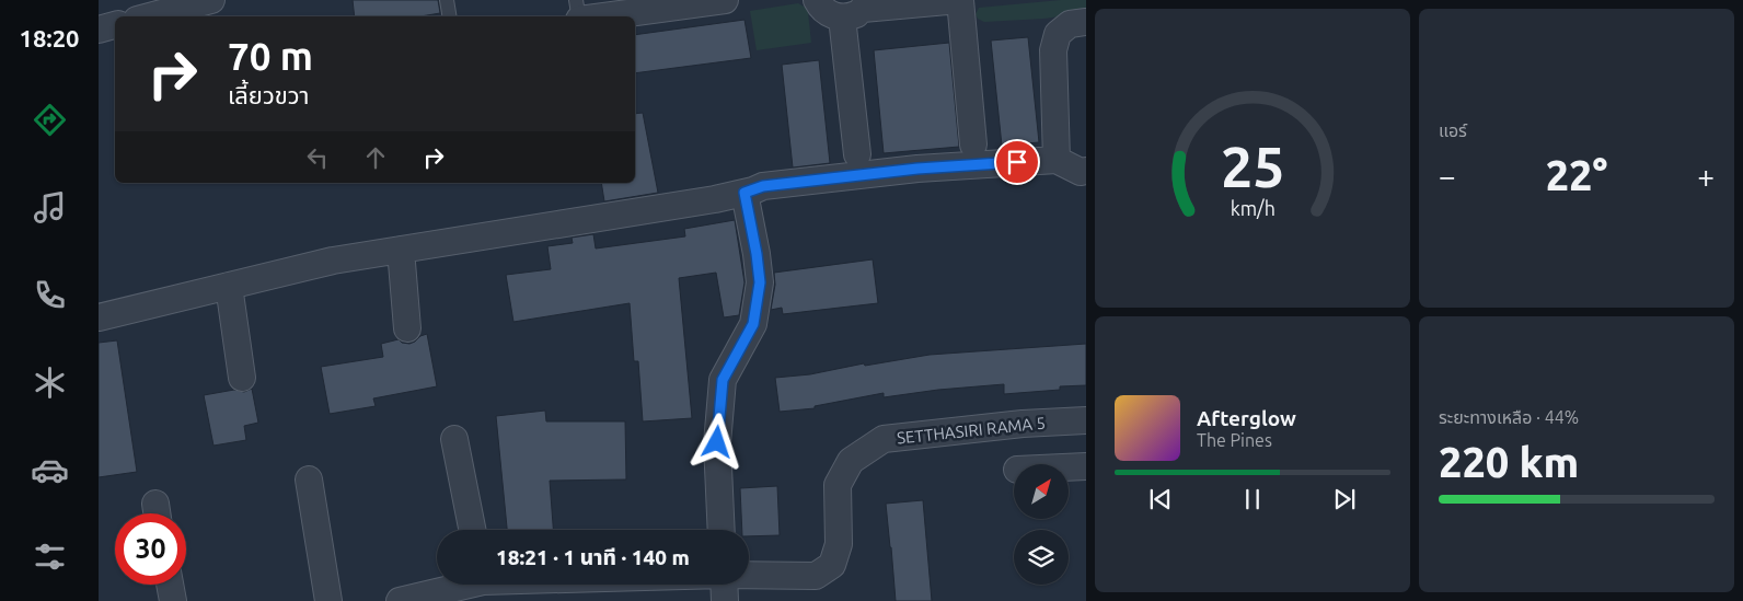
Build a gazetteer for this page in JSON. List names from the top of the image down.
{
  "streets": {
    "street": ["SETTHASIRI RAMA 5"]
  },
  "north": "top right",
  "page": {
    "tabs": "18:20",
    "tile": [
      "แอร์",
      ["ระยะทางเหลือ · 44%", "220 km"]
    ],
    "turn": ["70 m", "เลี้ยวขวา"],
    "heat": ["−", "22°", "+"],
    "song": ["Afterglow", "The Pines"],
    "limit": "30",
    "trip": "18:21 · 1 นาที · 140 m",
    "gauge": ["25", "km/h"]
  }
}
